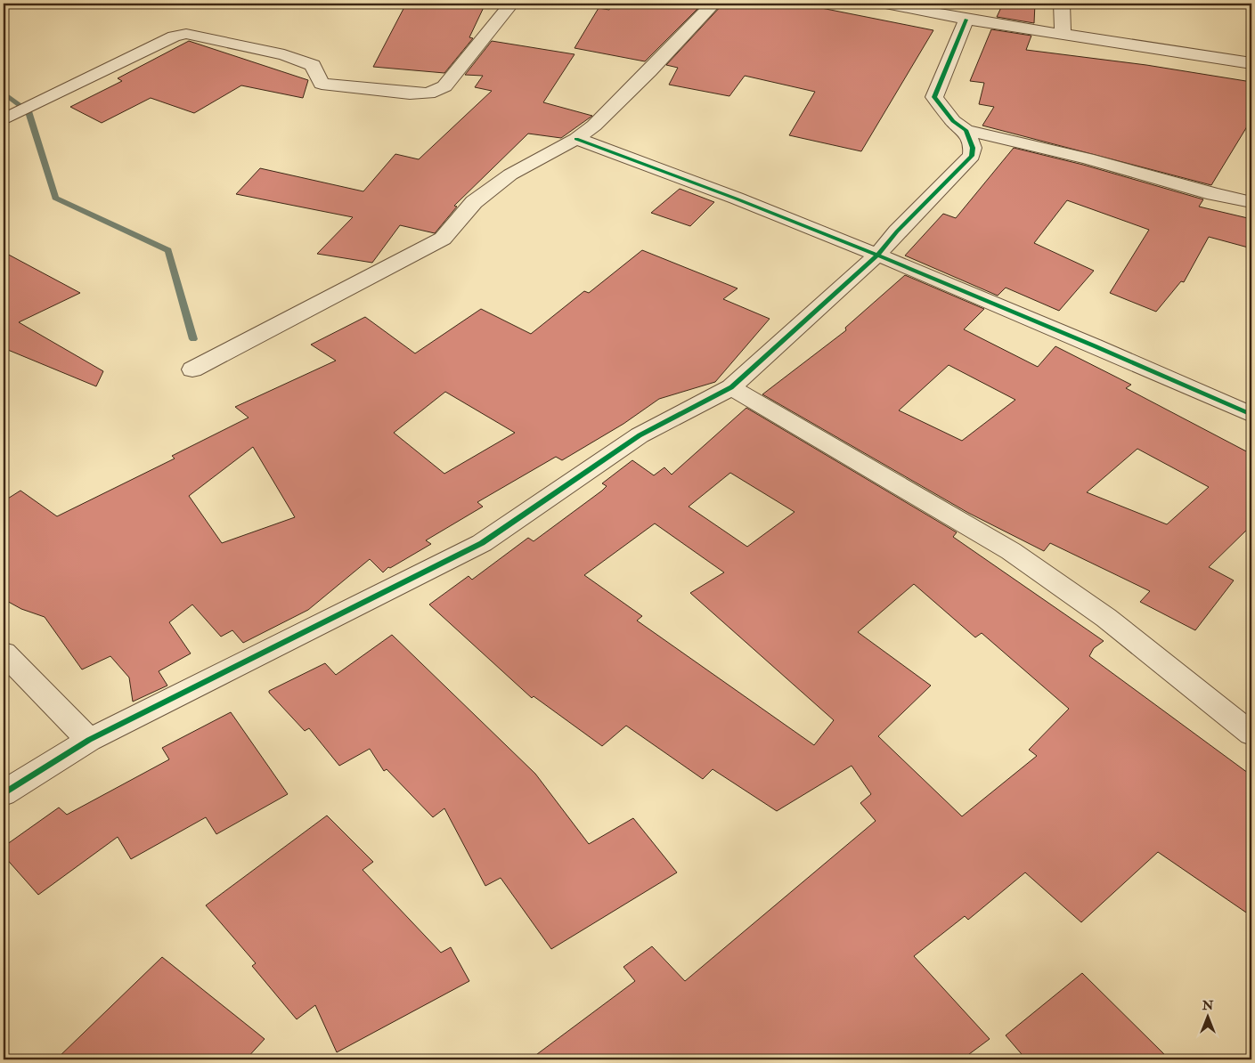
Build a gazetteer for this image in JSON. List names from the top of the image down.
{
  "north": "top"
}
